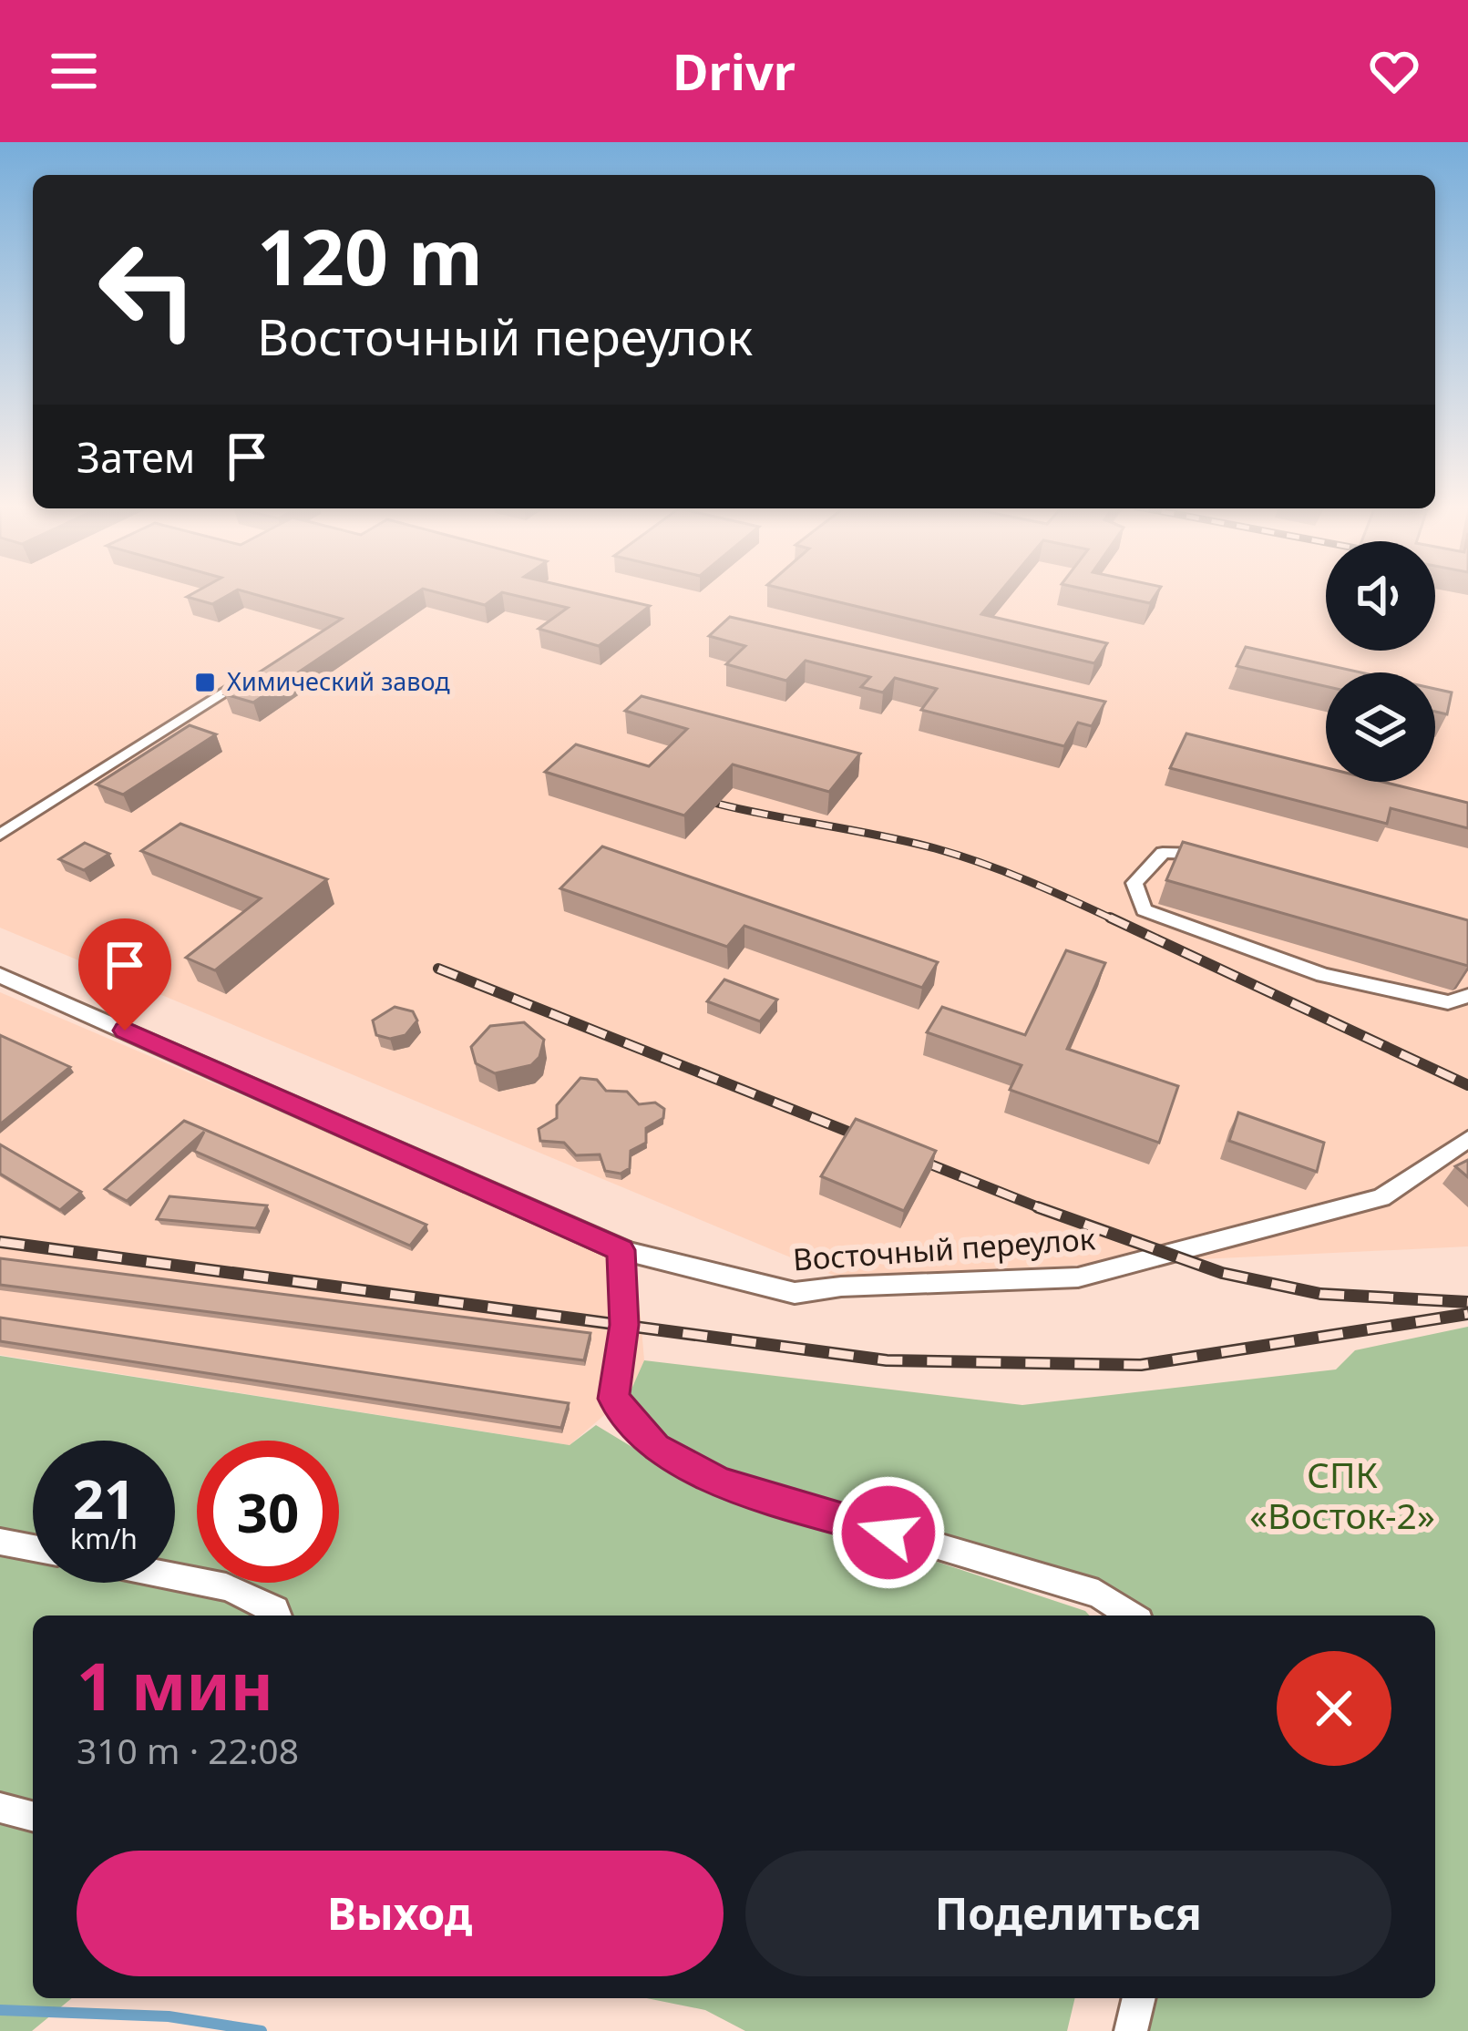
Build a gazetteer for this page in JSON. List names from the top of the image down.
{
  "streets": {
    "street": ["Восточный переулок"]
  },
  "parks": ["СПК «Восток-2»"],
  "places": {
    "transit": ["Химический завод"]
  },
  "page": {
    "header": "Drivr",
    "turn": ["120 m", "Восточный переулок"],
    "then": "Затем",
    "speed": "21 km/h",
    "limit": "30",
    "heading": ["1 мин", "310 m · 22:08"],
    "buttons": ["Выход", "Поделиться"]
  }
}
